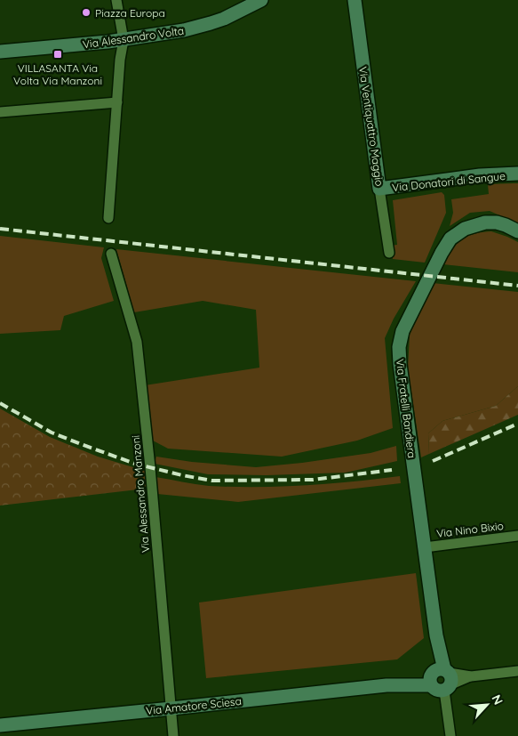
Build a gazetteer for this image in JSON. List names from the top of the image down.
{
  "streets": {
    "street": [
      "Via Alessandro Volta",
      "Via Ventiquattro Maggio",
      "Via Donatori di Sangue",
      "Via Fratelli Bandiera",
      "Via Alessandro Manzoni",
      "Via Nino Bixio",
      "Via Amatore Sciesa"
    ]
  },
  "crossings": [
    ["Via Ventiquattro Maggio", "Via Donatori di Sangue"],
    ["Via Fratelli Bandiera", "Via Nino Bixio"],
    ["Via Fratelli Bandiera", "Via Amatore Sciesa"],
    ["Via Alessandro Manzoni", "Via Amatore Sciesa"]
  ],
  "places": {
    "other": ["Piazza Europa"],
    "transit": ["VILLASANTA Via Volta Via Manzoni"]
  },
  "north": "top right"
}
